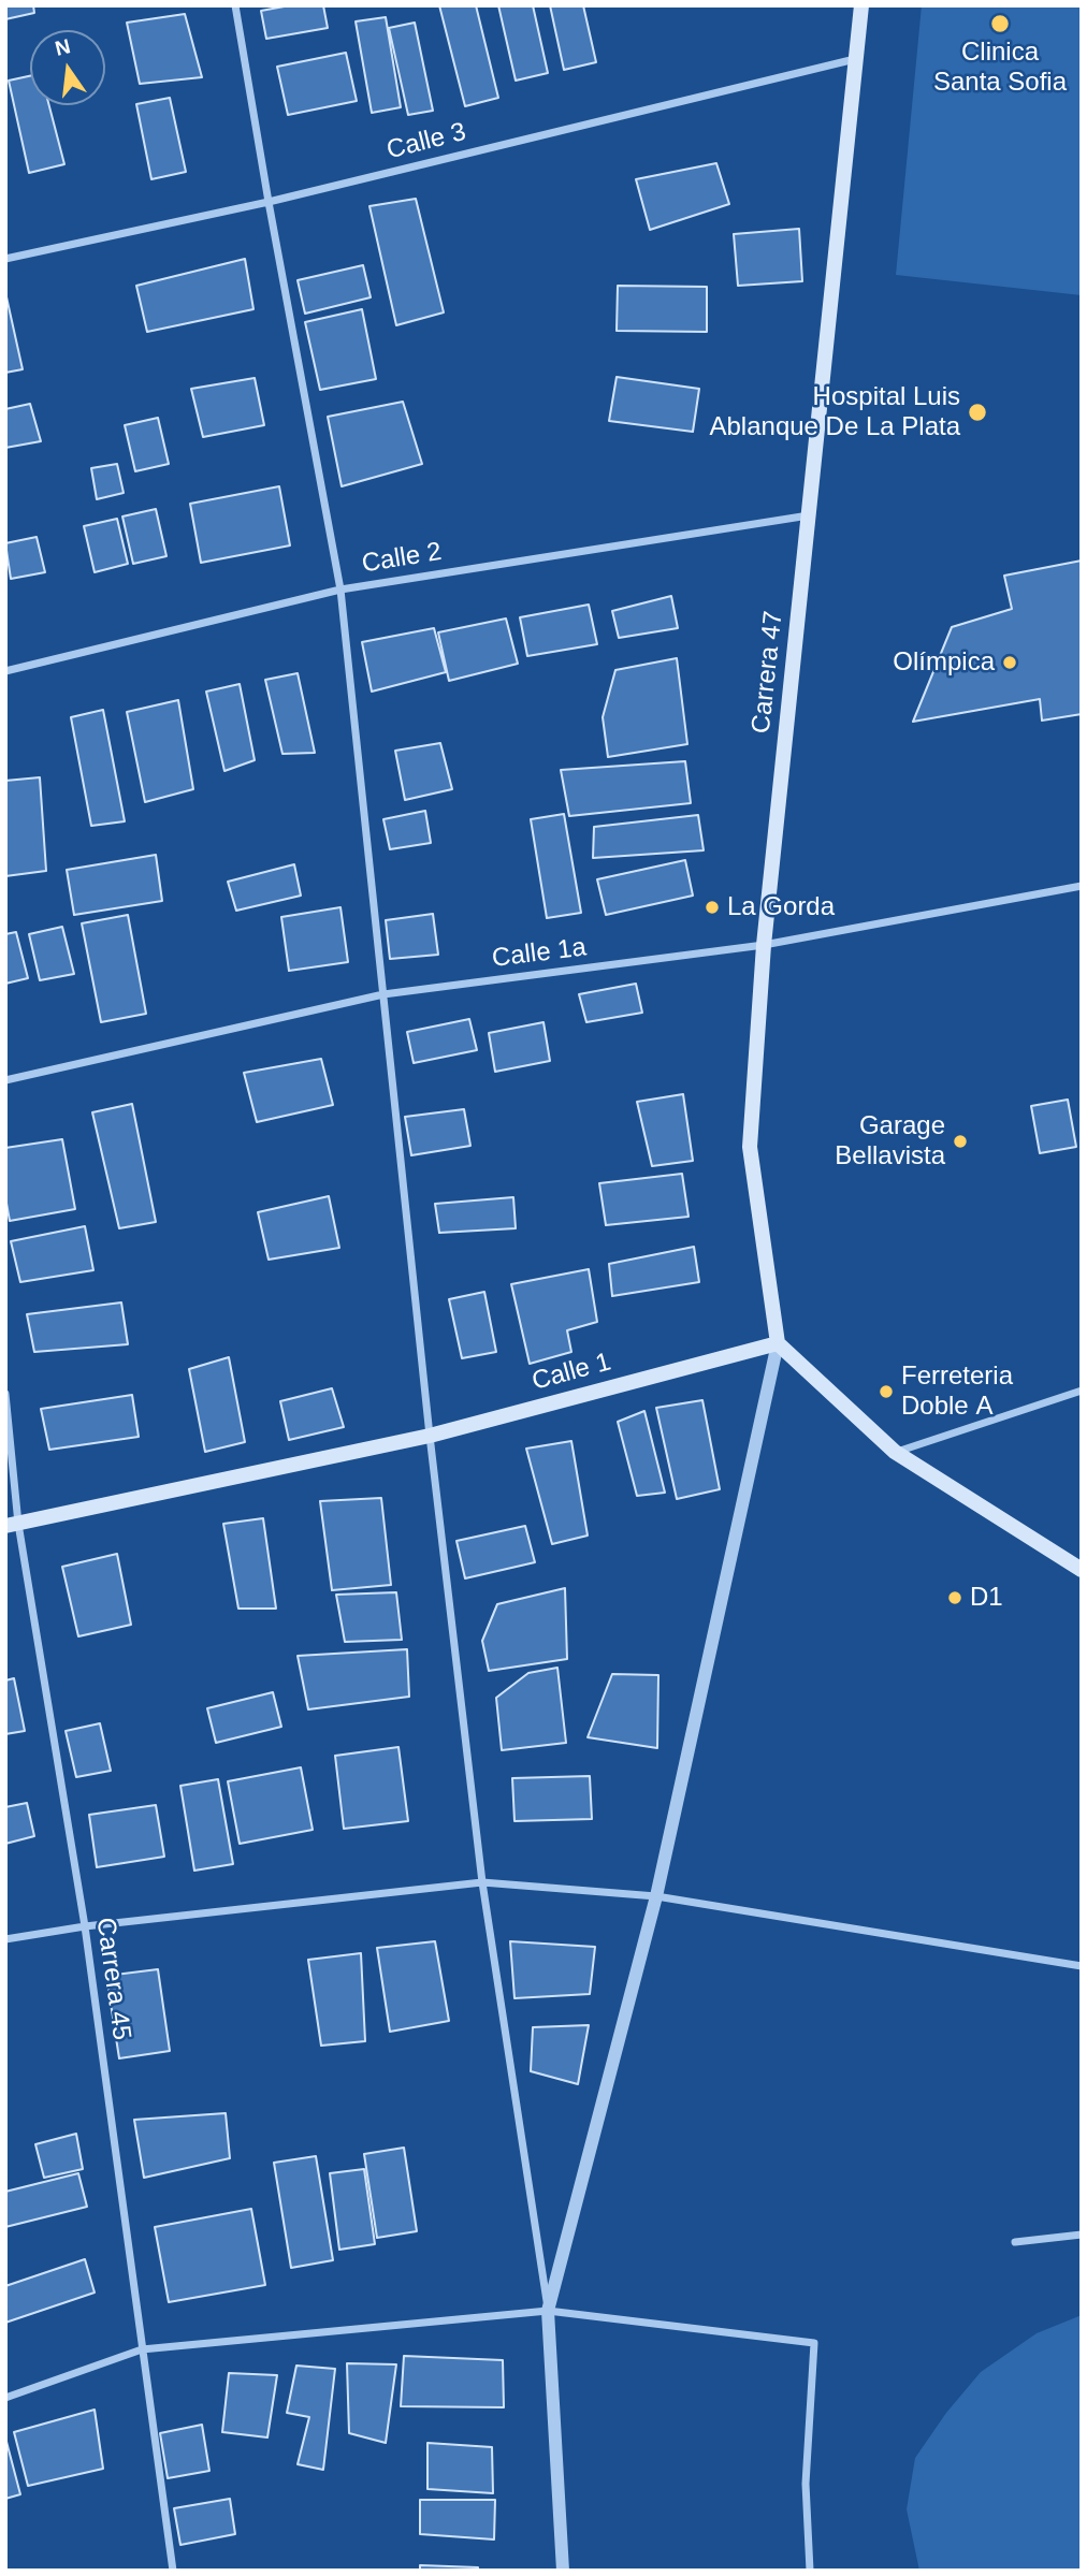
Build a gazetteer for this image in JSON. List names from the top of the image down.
{
  "streets": {
    "main road": ["Carrera 47", "Calle 1"],
    "street": [
      "Calle 3",
      "Calle 2",
      "Calle 1a",
      "Carrera 45"
    ]
  },
  "crossings": [
    ["Calle 3", "Carrera 47"],
    ["Calle 2", "Carrera 47"],
    ["Carrera 47", "Calle 1a"],
    ["Carrera 47", "Calle 1"],
    ["Calle 1", "Carrera 45"]
  ],
  "places": [
    "Clinica Santa Sofia",
    "Hospital Luis Ablanque De La Plata",
    "Olímpica",
    "La Gorda",
    "Garage Bellavista",
    "Ferreteria Doble A",
    "D1"
  ],
  "north": "top"
}
